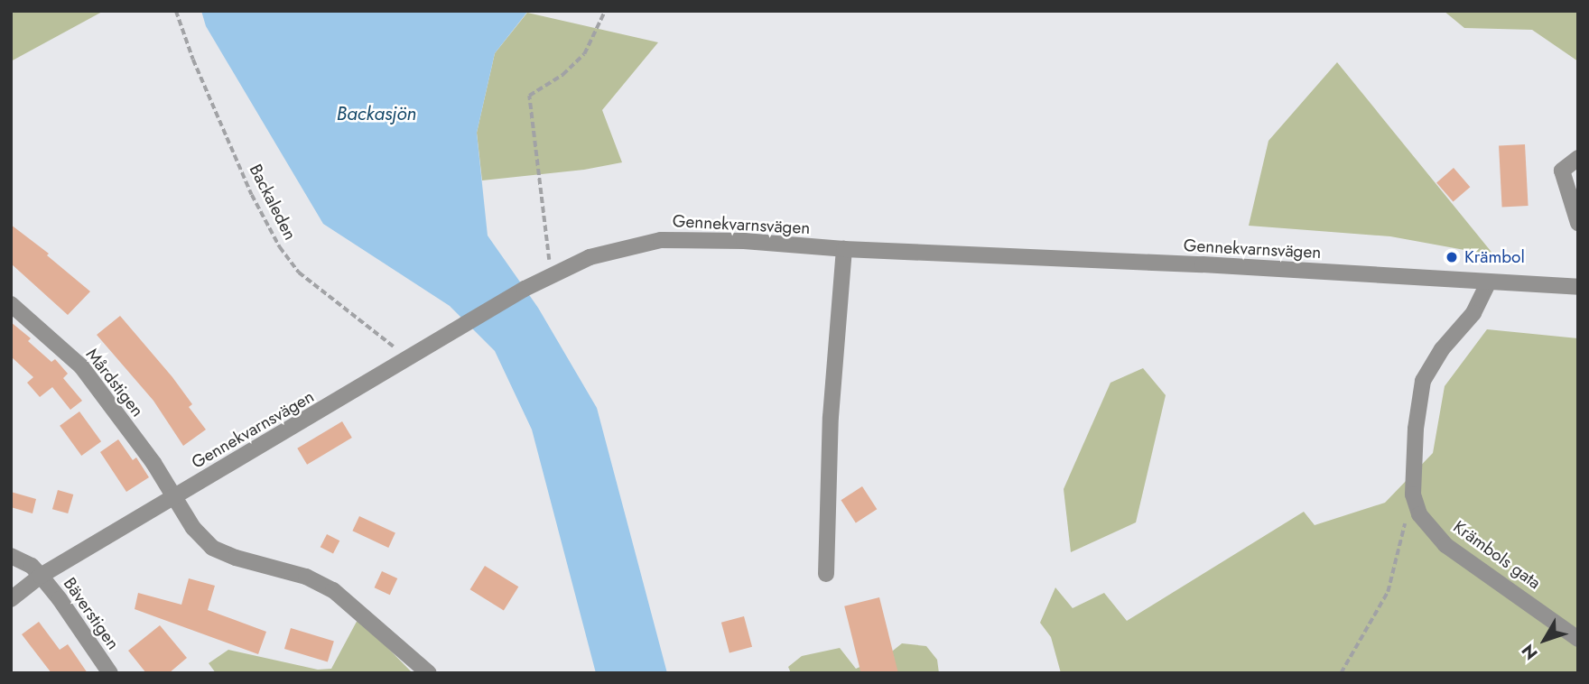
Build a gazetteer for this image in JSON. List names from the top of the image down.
{
  "streets": {
    "street": [
      "Gennekvarnsvägen",
      "Mårdstigen",
      "Krämbols gata",
      "Bäverstigen"
    ],
    "path": ["Backaleden"]
  },
  "crossings": [
    ["Backaleden", "Gennekvarnsvägen"],
    ["Gennekvarnsvägen", "Mårdstigen"],
    ["Gennekvarnsvägen", "Krämbols gata"],
    ["Gennekvarnsvägen", "Bäverstigen"]
  ],
  "water": ["Backasjön"],
  "places": ["Krämbol"],
  "north": "bottom left"
}
